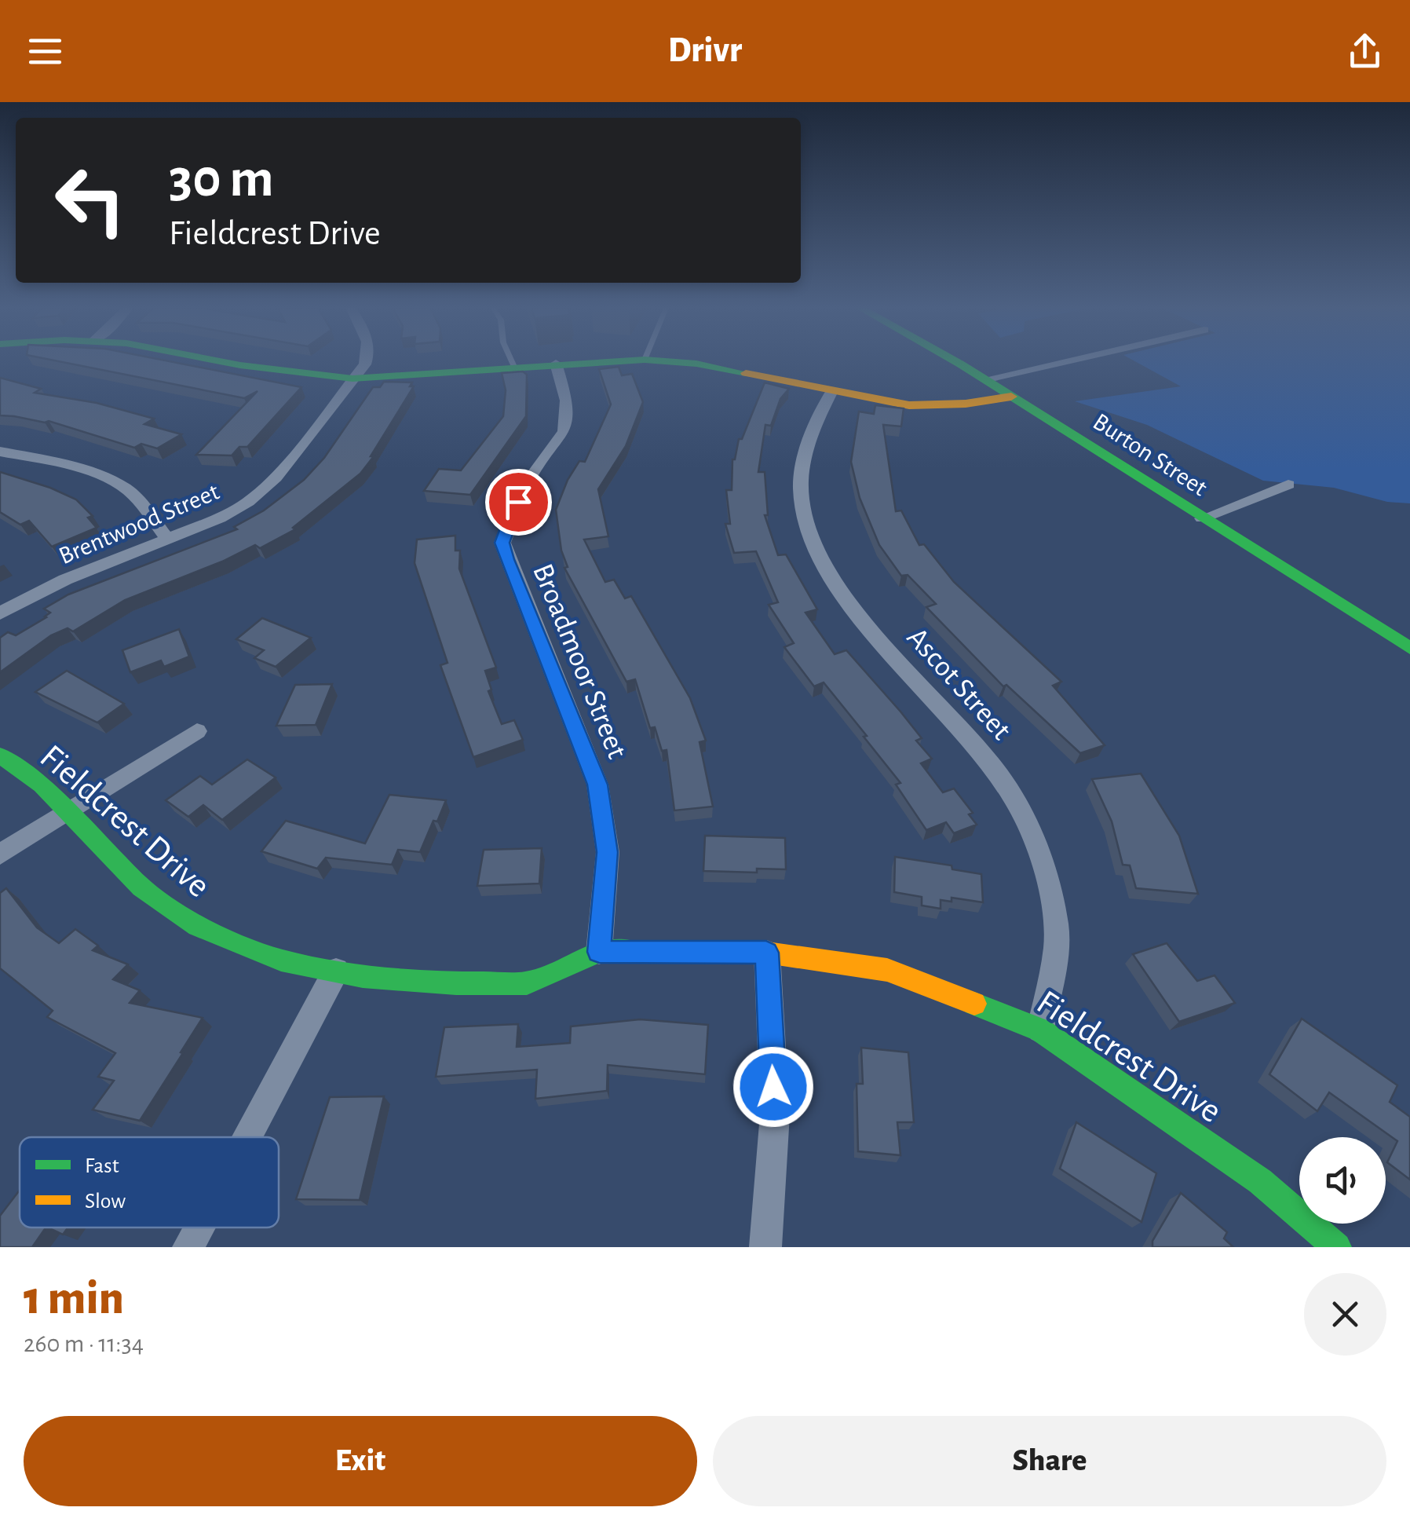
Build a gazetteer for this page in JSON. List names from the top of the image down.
{
  "streets": {
    "street": [
      "Burton Street",
      "Brentwood Street",
      "Broadmoor Street",
      "Ascot Street",
      "Fieldcrest Drive"
    ]
  },
  "crossings": [
    ["Broadmoor Street", "Fieldcrest Drive"],
    ["Ascot Street", "Fieldcrest Drive"]
  ],
  "legend": ["Fast", "Slow"],
  "page": {
    "header": "Drivr",
    "turn": ["30 m", "Fieldcrest Drive"],
    "heading": ["1 min", "260 m · 11:34"],
    "buttons": ["Exit", "Share"]
  }
}
